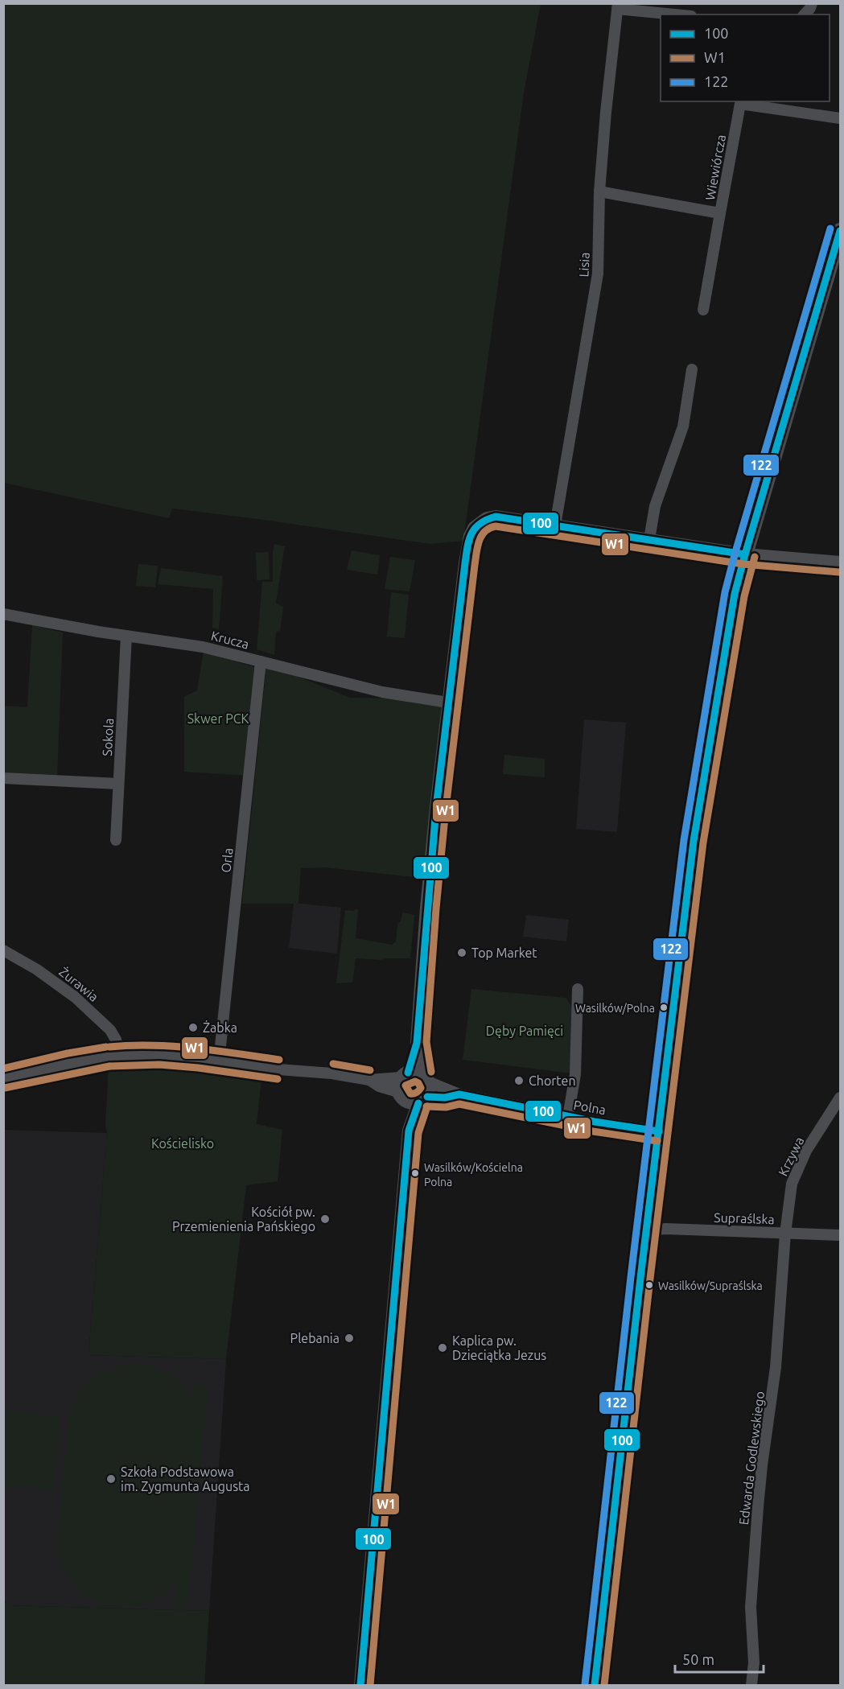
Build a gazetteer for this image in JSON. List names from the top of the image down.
{
  "streets": {
    "street": [
      "Wiewiórcza",
      "Lisia",
      "Krucza",
      "Sokola",
      "Orla",
      "Żurawia",
      "Polna",
      "Krzywa",
      "Supraślska",
      "Edwarda Godlewskiego"
    ]
  },
  "crossings": [
    ["Wiewiórcza", "Lisia"],
    ["Krucza", "Sokola"],
    ["Krucza", "Orla"],
    ["Orla", "Polna"],
    ["Żurawia", "Polna"],
    ["Krzywa", "Supraślska"],
    ["Krzywa", "Edwarda Godlewskiego"],
    ["Supraślska", "Edwarda Godlewskiego"]
  ],
  "parks": ["Skwer PCK", "Dęby Pamięci", "Kościelisko"],
  "places": [
    "Top Market",
    "Wasilków/Polna",
    "Żabka",
    "Chorten",
    "Wasilków/Kościelna Polna",
    "Kościół pw. Przemienienia Pańskiego",
    "Wasilków/Supraślska",
    "Plebania",
    "Kaplica pw. Dzieciątka Jezus",
    "Szkoła Podstawowa im. Zygmunta Augusta"
  ],
  "lines": ["transit line 122", "transit line 100", "transit line W1"],
  "legend": ["100", "W1", "122"],
  "scale_bar": "50 m"
}
